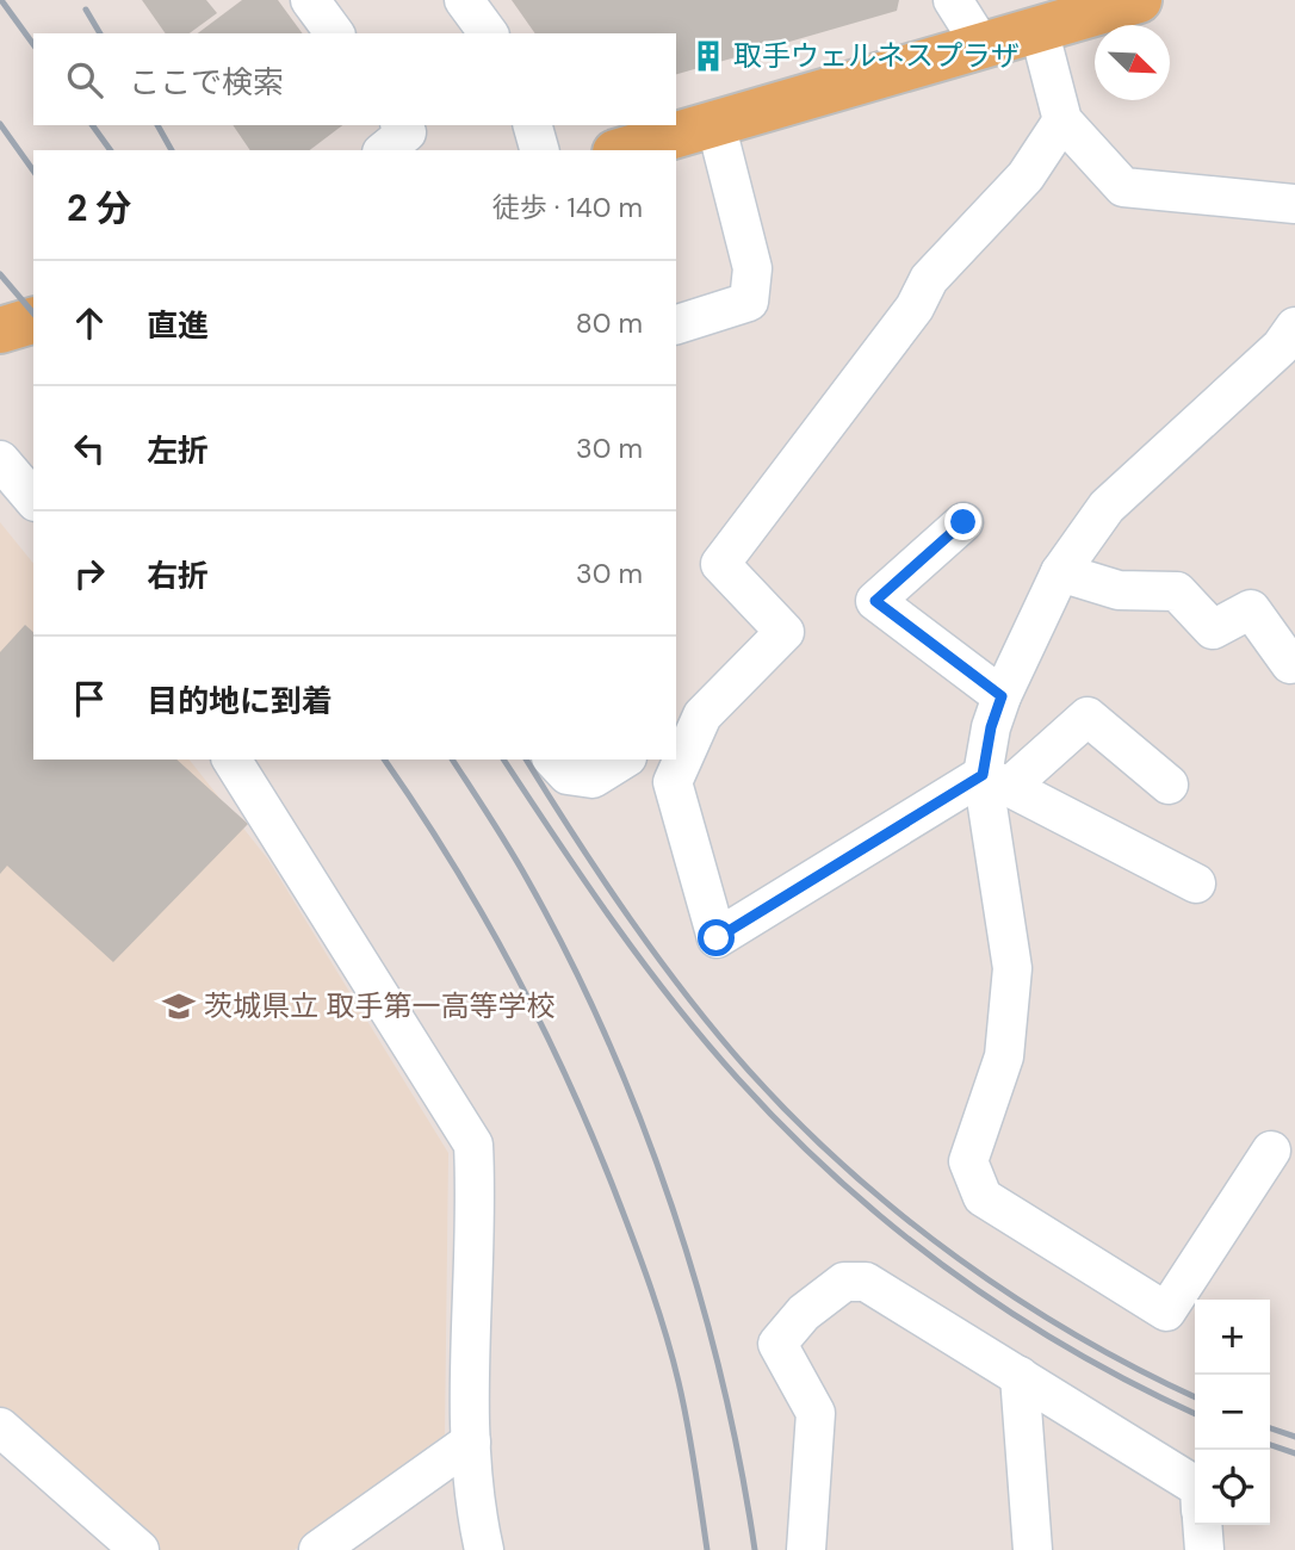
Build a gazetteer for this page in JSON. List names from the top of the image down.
{
  "places": {
    "building": ["取手ウェルネスプラザ"],
    "school or university": ["茨城県立 取手第一高等学校"]
  },
  "north": "bottom right",
  "page": {
    "search": "ここで検索",
    "heading": ["2 分", "徒歩 · 140 m"],
    "list": [
      ["直進", "80 m"],
      ["左折", "30 m"],
      ["右折", "30 m"],
      "目的地に到着"
    ],
    "map_buttons": ["+", "−"]
  }
}
